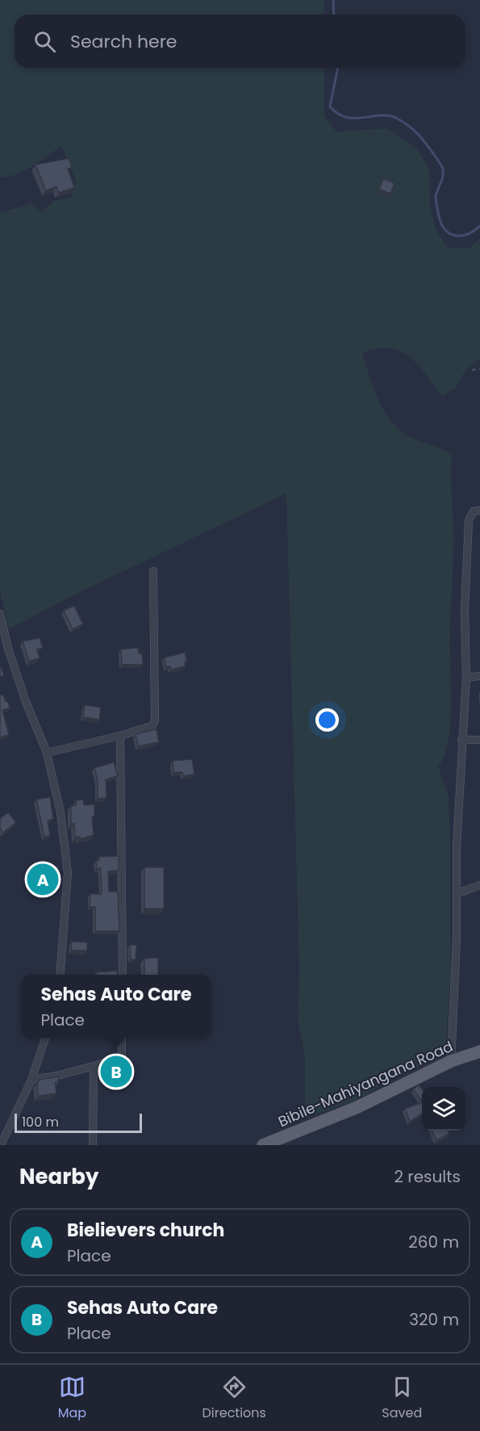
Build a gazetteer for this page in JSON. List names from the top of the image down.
{
  "streets": {
    "main road": ["Bibile-Mahiyangana Road"]
  },
  "scale_bar": "100 m",
  "page": {
    "search": "Search here",
    "pins": ["A", "B"],
    "popup": ["Sehas Auto Care", "Place"],
    "scale": "100 m",
    "heading": ["Nearby", "2 results"],
    "list": [
      {
        "mark": "A",
        "name": "Bielievers church",
        "note": "Place",
        "value": "260 m"
      },
      {
        "mark": "B",
        "name": "Sehas Auto Care",
        "note": "Place",
        "value": "320 m"
      }
    ],
    "nav": ["Map", "Directions", "Saved"]
  }
}
